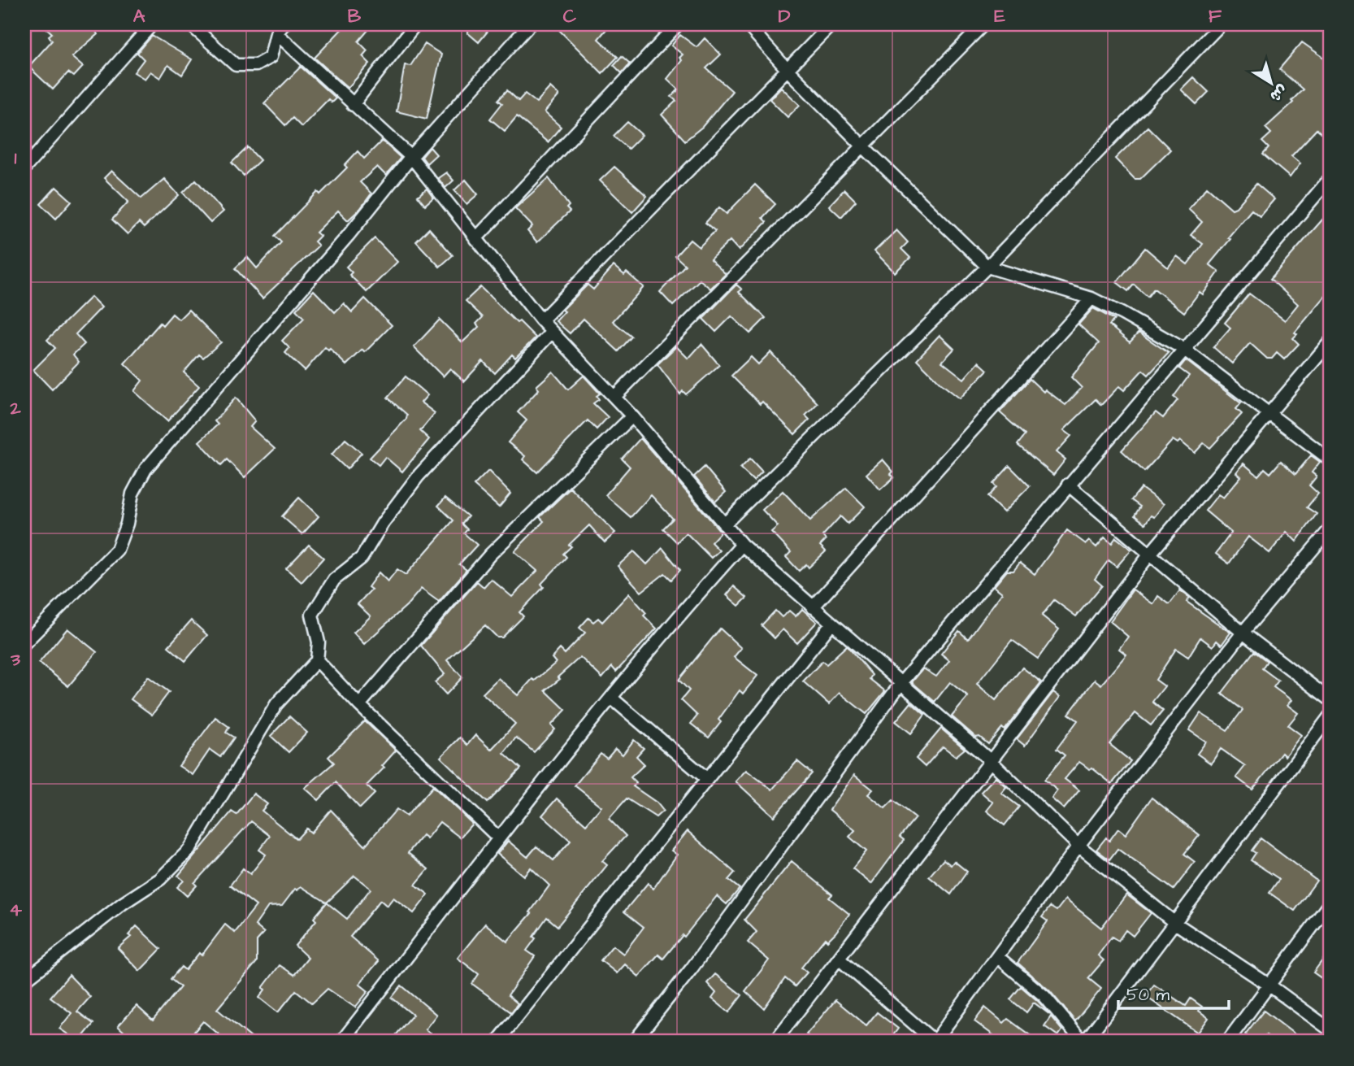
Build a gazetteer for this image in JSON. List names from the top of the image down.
{
  "scale_bar": "50 m",
  "north": "bottom right",
  "grid": {
    "columns": [
      "A",
      "B",
      "C",
      "D",
      "E",
      "F"
    ],
    "rows": [
      "1",
      "2",
      "3",
      "4"
    ]
  }
}
